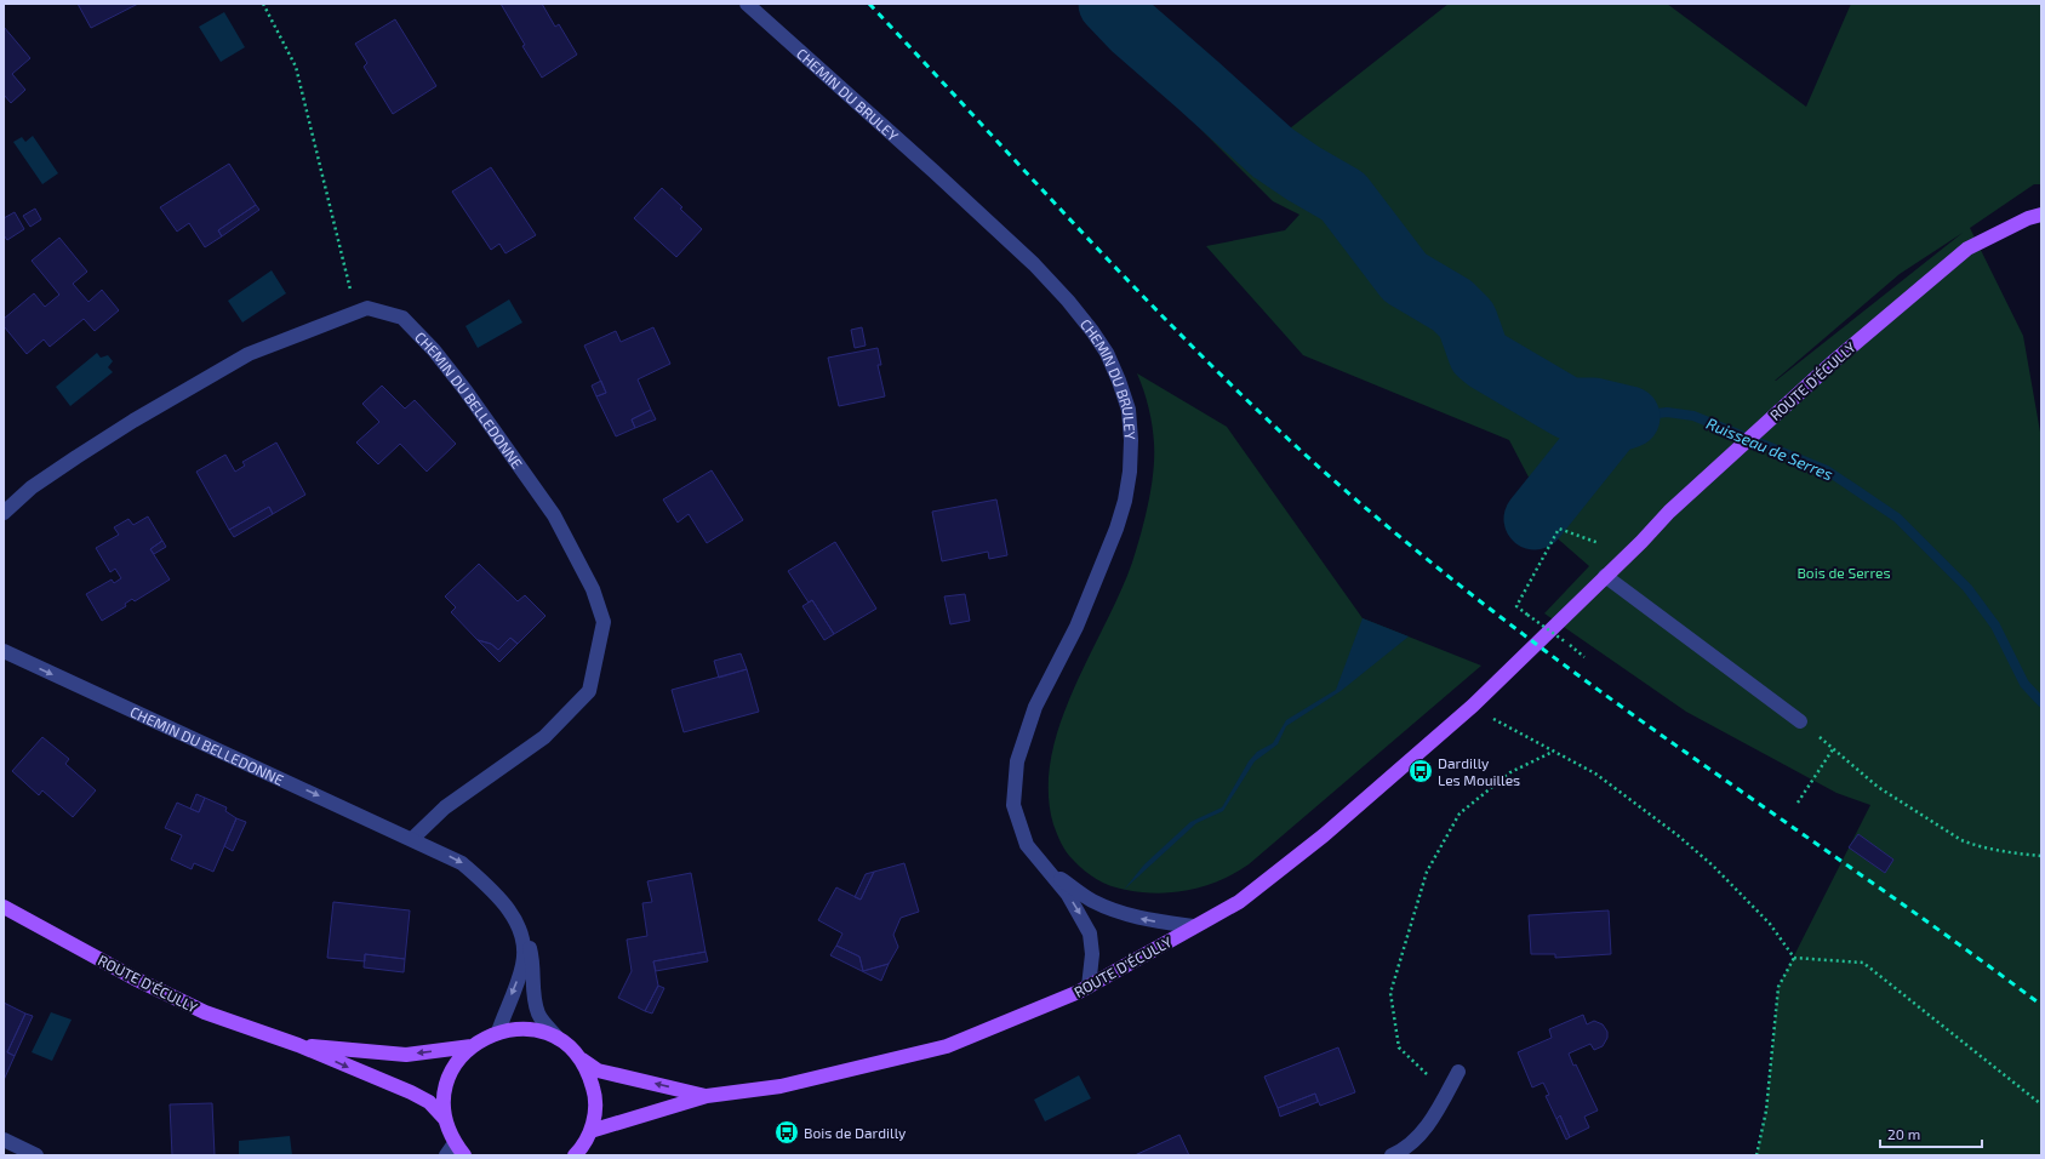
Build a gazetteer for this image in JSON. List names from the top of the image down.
{
  "streets": {
    "main road": ["ROUTE D'ÉCULLY"],
    "street": ["CHEMIN DU BRULEY", "CHEMIN DU BELLEDONNE"]
  },
  "crossings": [
    ["CHEMIN DU BRULEY", "ROUTE D'ÉCULLY"]
  ],
  "water": ["Ruisseau de Serres"],
  "parks": ["Bois de Serres"],
  "places": {
    "bus stop": ["Dardilly Les Mouilles", "Bois de Dardilly"]
  },
  "scale_bar": "20 m"
}
